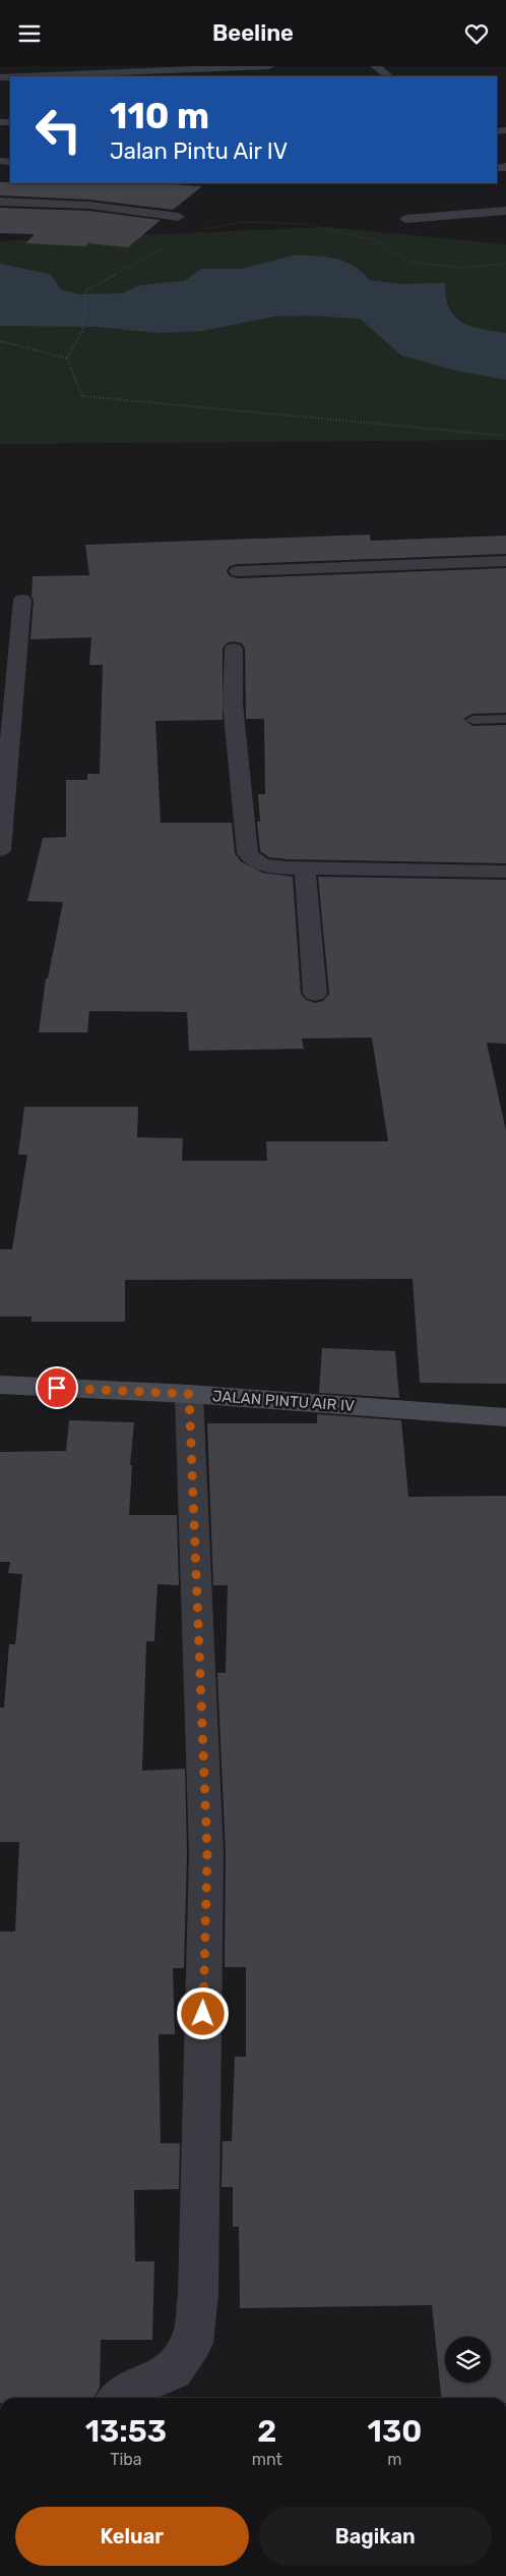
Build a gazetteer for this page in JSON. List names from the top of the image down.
{
  "streets": {
    "main road": ["JALAN PINTU AIR IV"]
  },
  "page": {
    "header": "Beeline",
    "turn": ["110 m", "Jalan Pintu Air IV"],
    "eta": [
      "13:53",
      "Tiba",
      "2",
      "mnt",
      "130",
      "m"
    ],
    "buttons": ["Keluar", "Bagikan"]
  }
}
